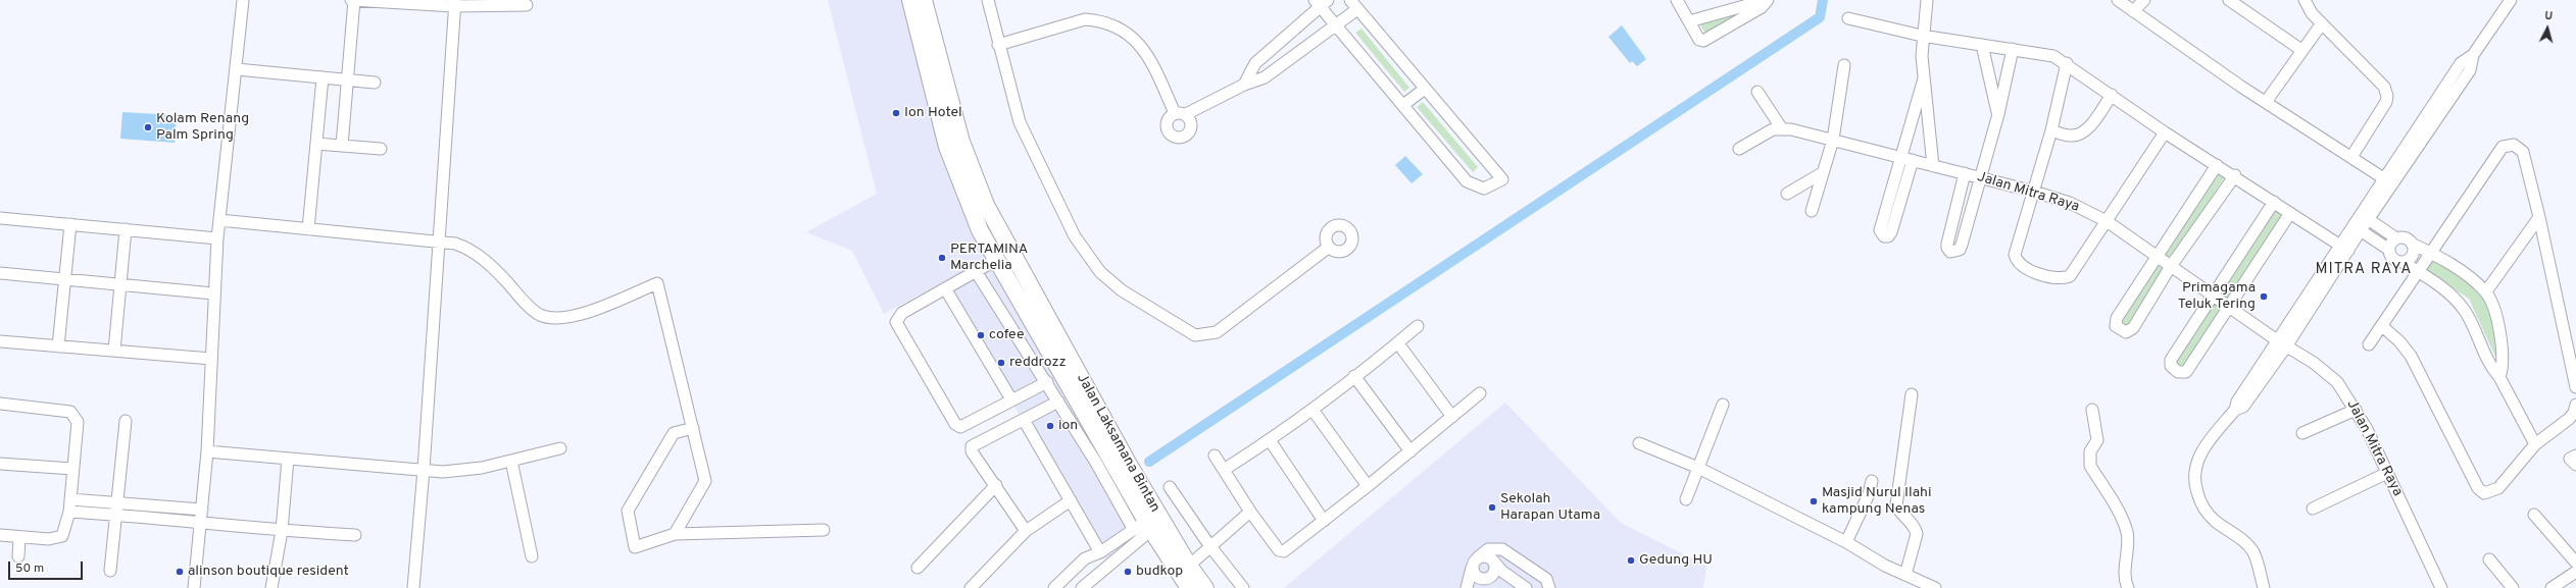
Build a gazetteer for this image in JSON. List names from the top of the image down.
{
  "streets": {
    "main road": ["Jalan Laksamana Bintan"],
    "street": ["Jalan Mitra Raya"]
  },
  "districts": ["MITRA RAYA"],
  "places": [
    "Ion Hotel",
    "Kolam Renang Palm Spring",
    "PERTAMINA Marchelia",
    "Primagama Teluk Tering",
    "cofee",
    "reddrozz",
    "ion",
    "Masjid Nurul Ilahi kampung Nenas",
    "Sekolah Harapan Utama",
    "Gedung HU",
    "alinson boutique resident",
    "budkop"
  ],
  "scale_bar": "50 m",
  "north": "top"
}
